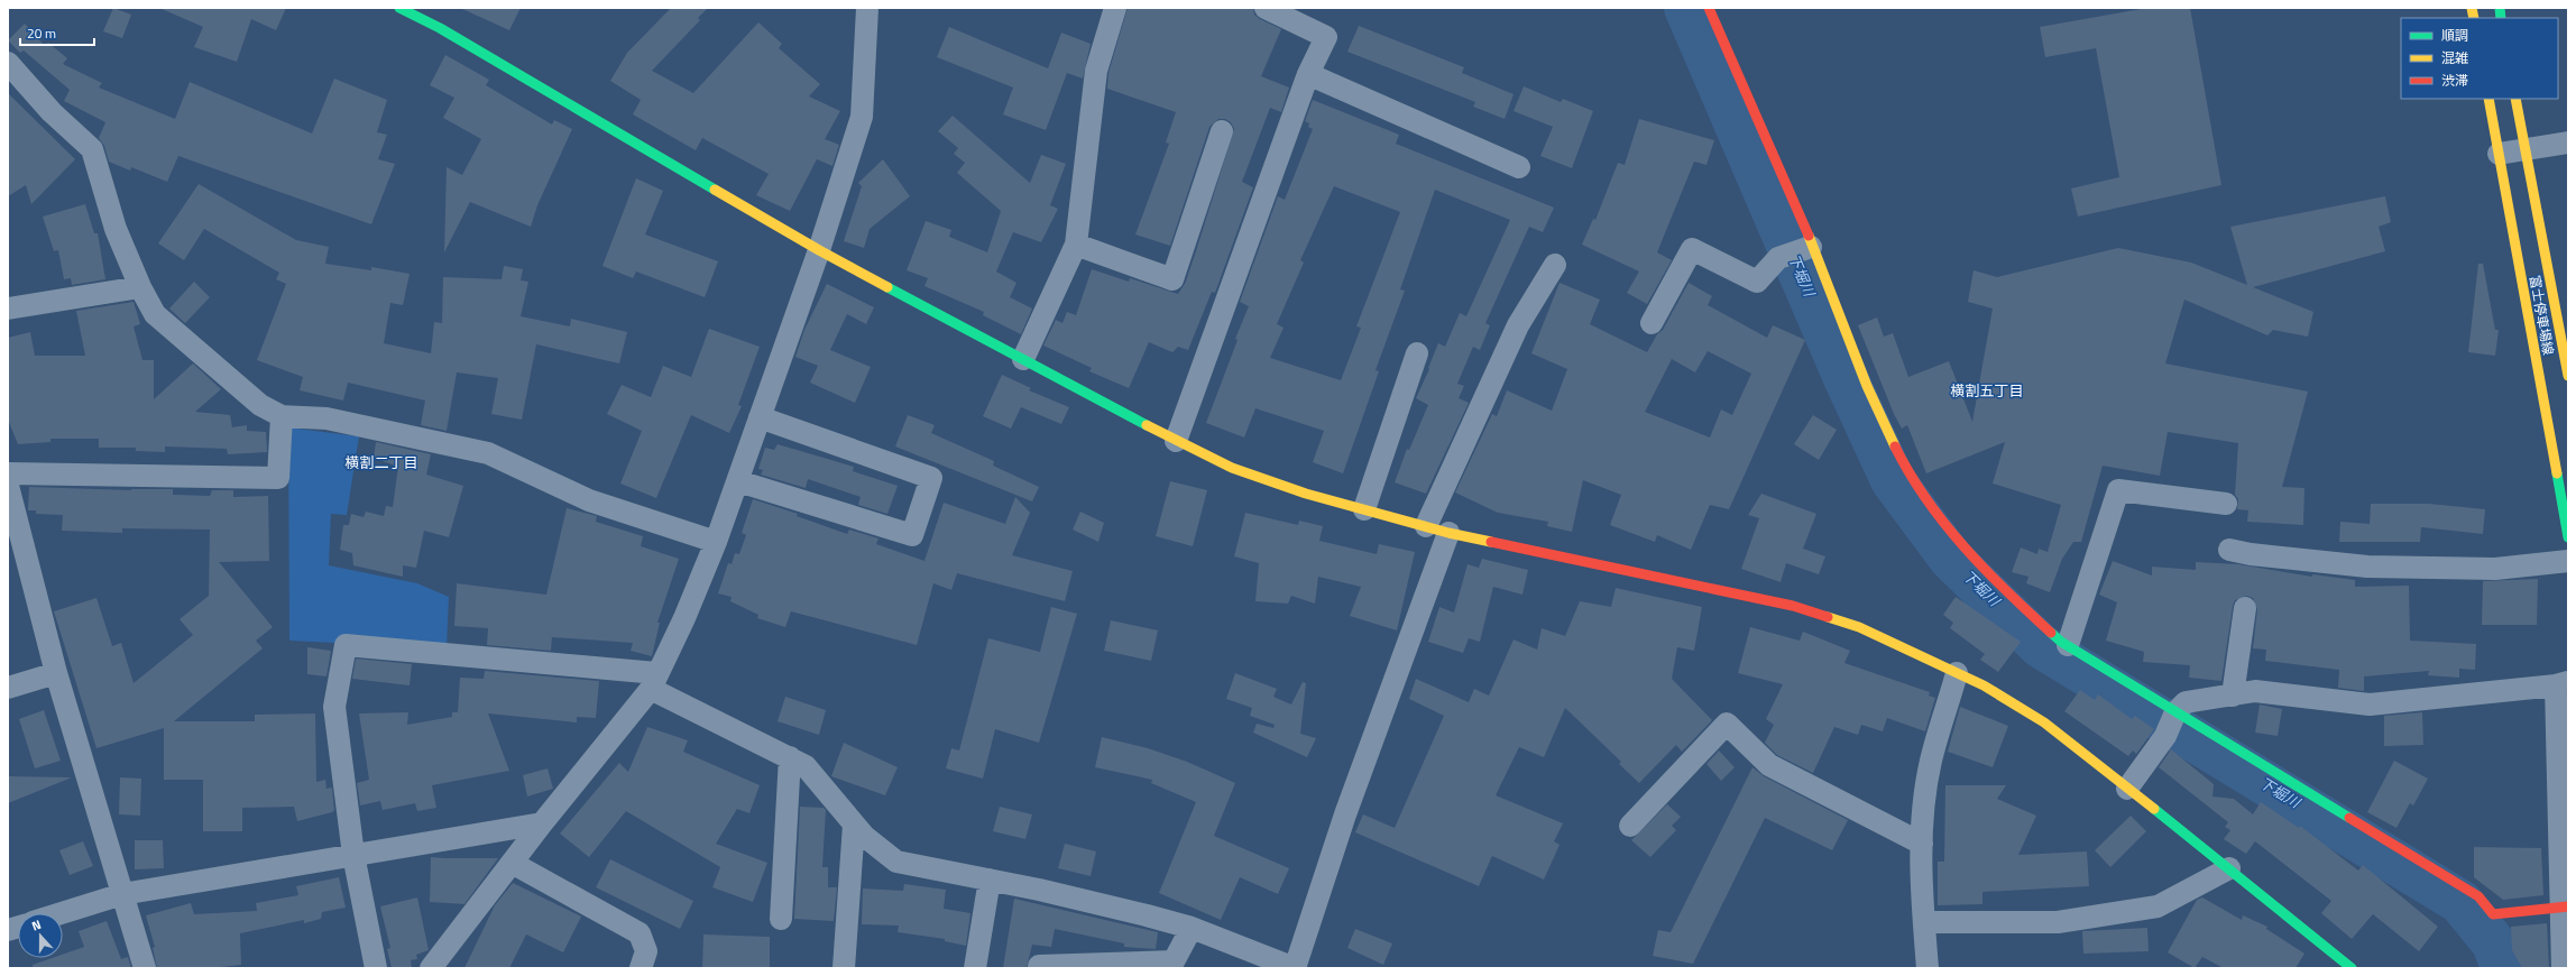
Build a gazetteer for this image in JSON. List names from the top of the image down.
{
  "streets": {
    "street": ["富士停車場線"]
  },
  "districts": ["横割五丁目", "横割二丁目"],
  "water": ["下堀川"],
  "legend": ["順調", "混雑", "渋滞"],
  "scale_bar": "20 m",
  "north": "top"
}
